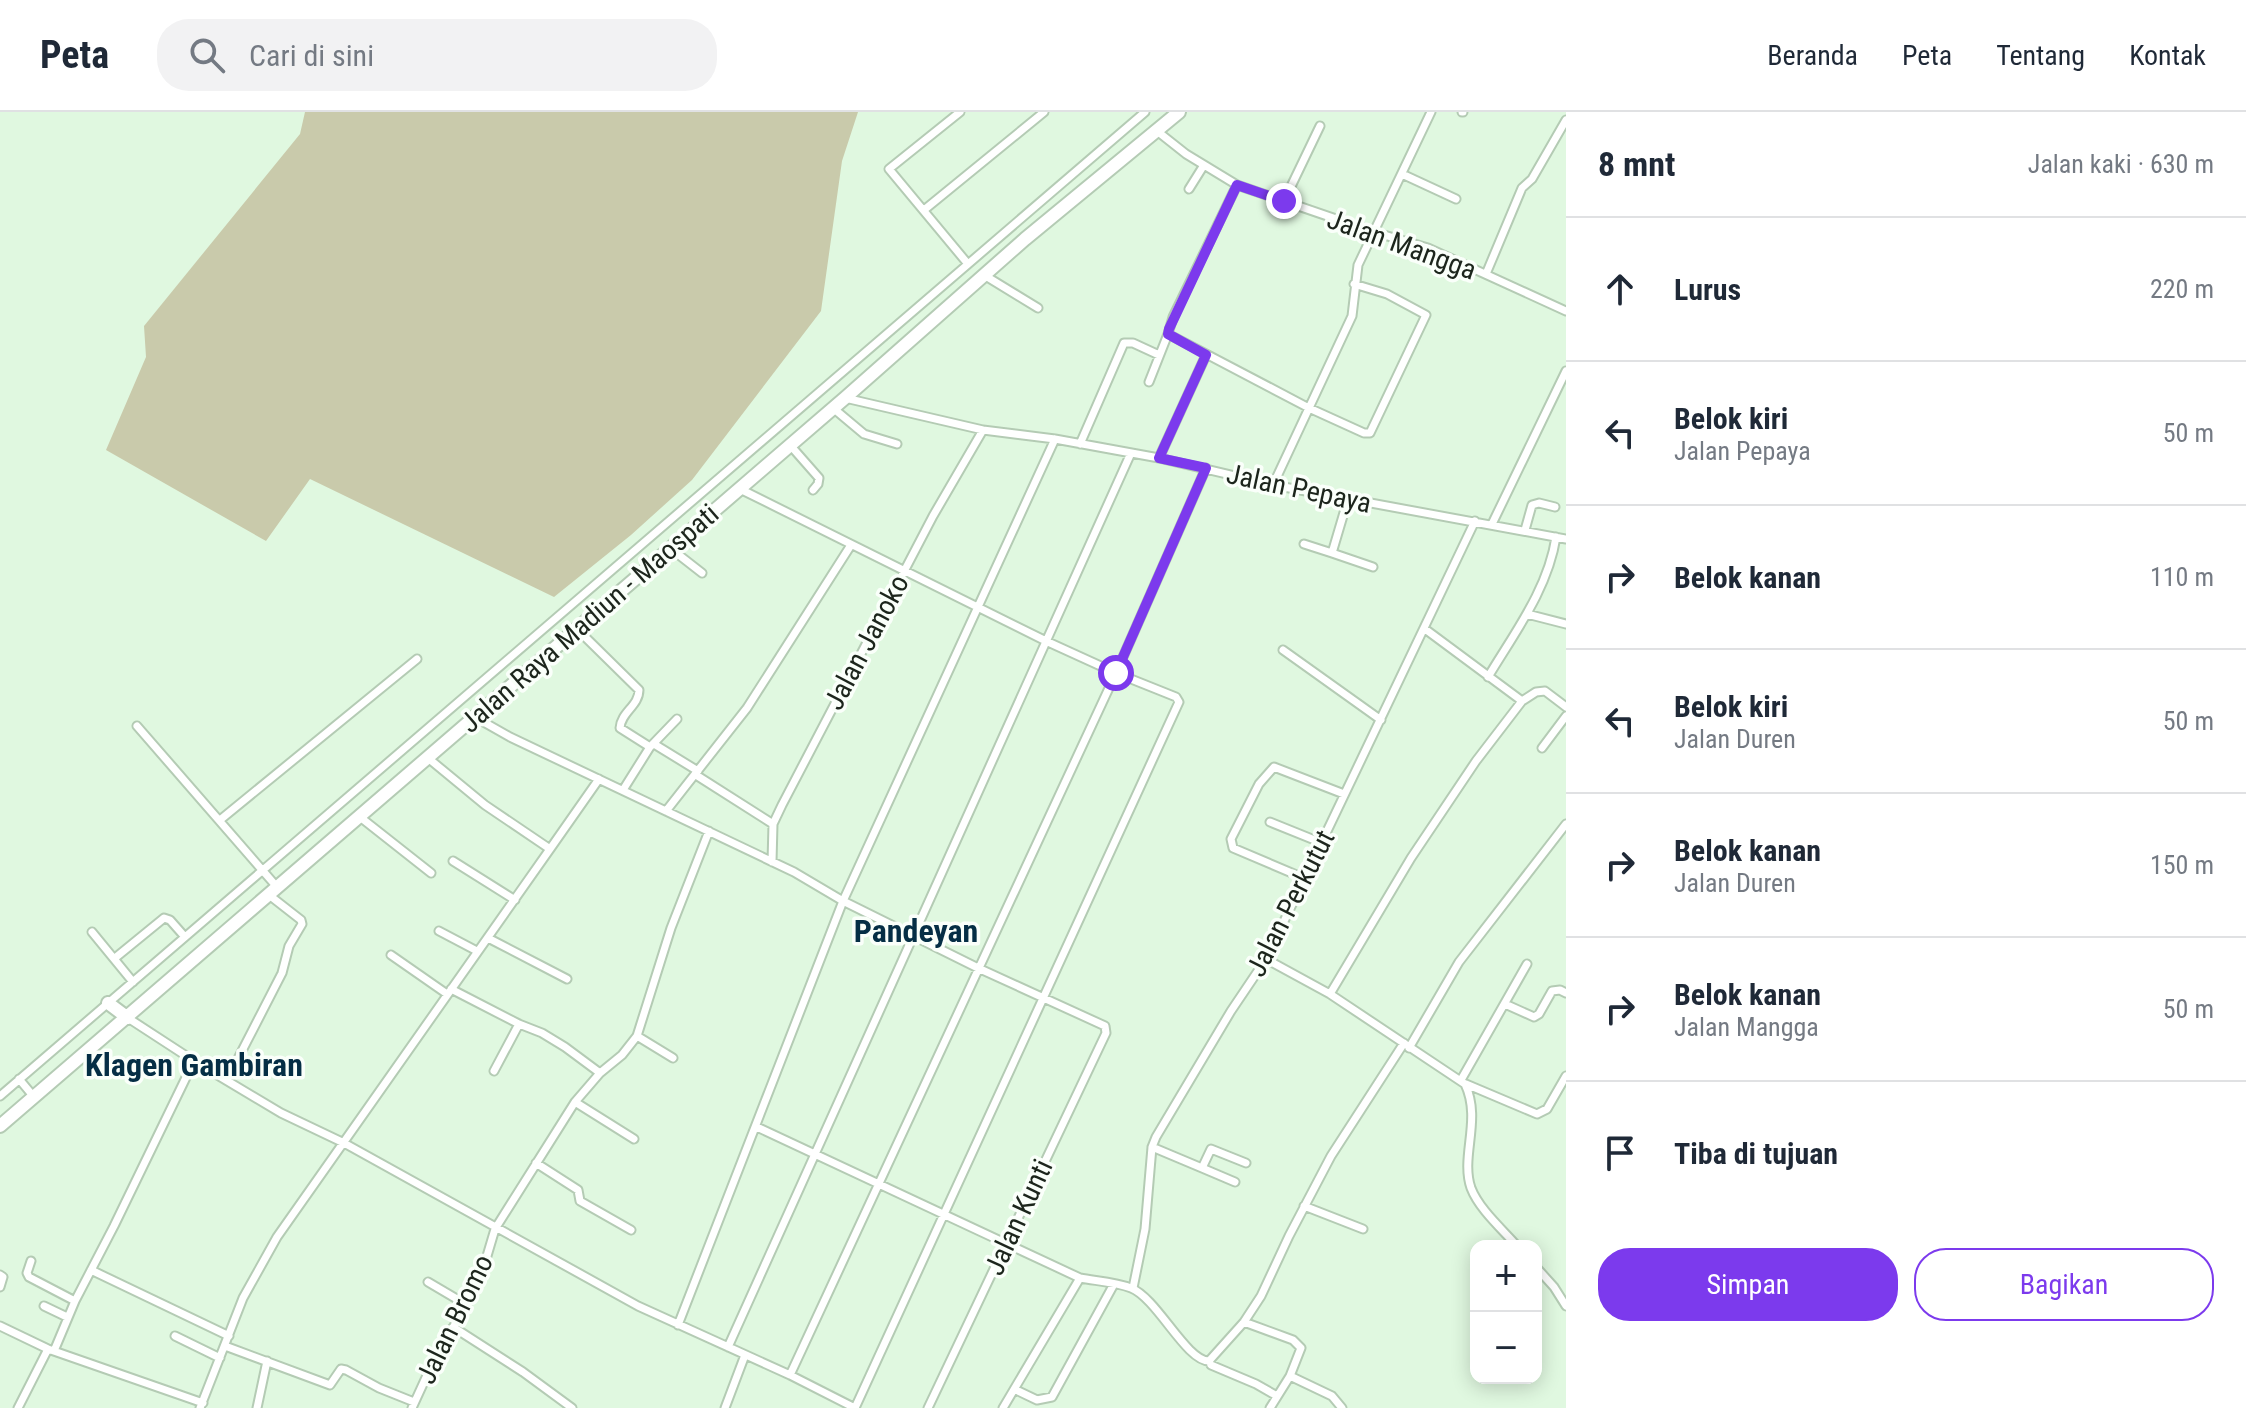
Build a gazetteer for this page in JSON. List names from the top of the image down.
{
  "streets": {
    "highway": ["Jalan Raya Madiun - Maospati"],
    "street": [
      "Jalan Mangga",
      "Jalan Pepaya",
      "Jalan Janoko",
      "Jalan Perkutut",
      "Jalan Kunti",
      "Jalan Bromo"
    ]
  },
  "crossings": [
    ["Jalan Mangga", "Jalan Raya Madiun - Maospati"],
    ["Jalan Pepaya", "Jalan Raya Madiun - Maospati"],
    ["Jalan Pepaya", "Jalan Janoko"],
    ["Jalan Pepaya", "Jalan Perkutut"]
  ],
  "districts": ["Pandeyan", "Klagen Gambiran"],
  "page": {
    "header": "Peta",
    "search": "Cari di sini",
    "nav": [
      "Beranda",
      "Peta",
      "Tentang",
      "Kontak"
    ],
    "heading": ["8 mnt", "Jalan kaki · 630 m"],
    "list": [
      ["Lurus", "220 m"],
      ["Belok kiri", "Jalan Pepaya", "50 m"],
      ["Belok kanan", "110 m"],
      ["Belok kiri", "Jalan Duren", "50 m"],
      ["Belok kanan", "Jalan Duren", "150 m"],
      ["Belok kanan", "Jalan Mangga", "50 m"],
      "Tiba di tujuan"
    ],
    "buttons": ["Simpan", "Bagikan"],
    "map_buttons": ["+", "−"]
  }
}
